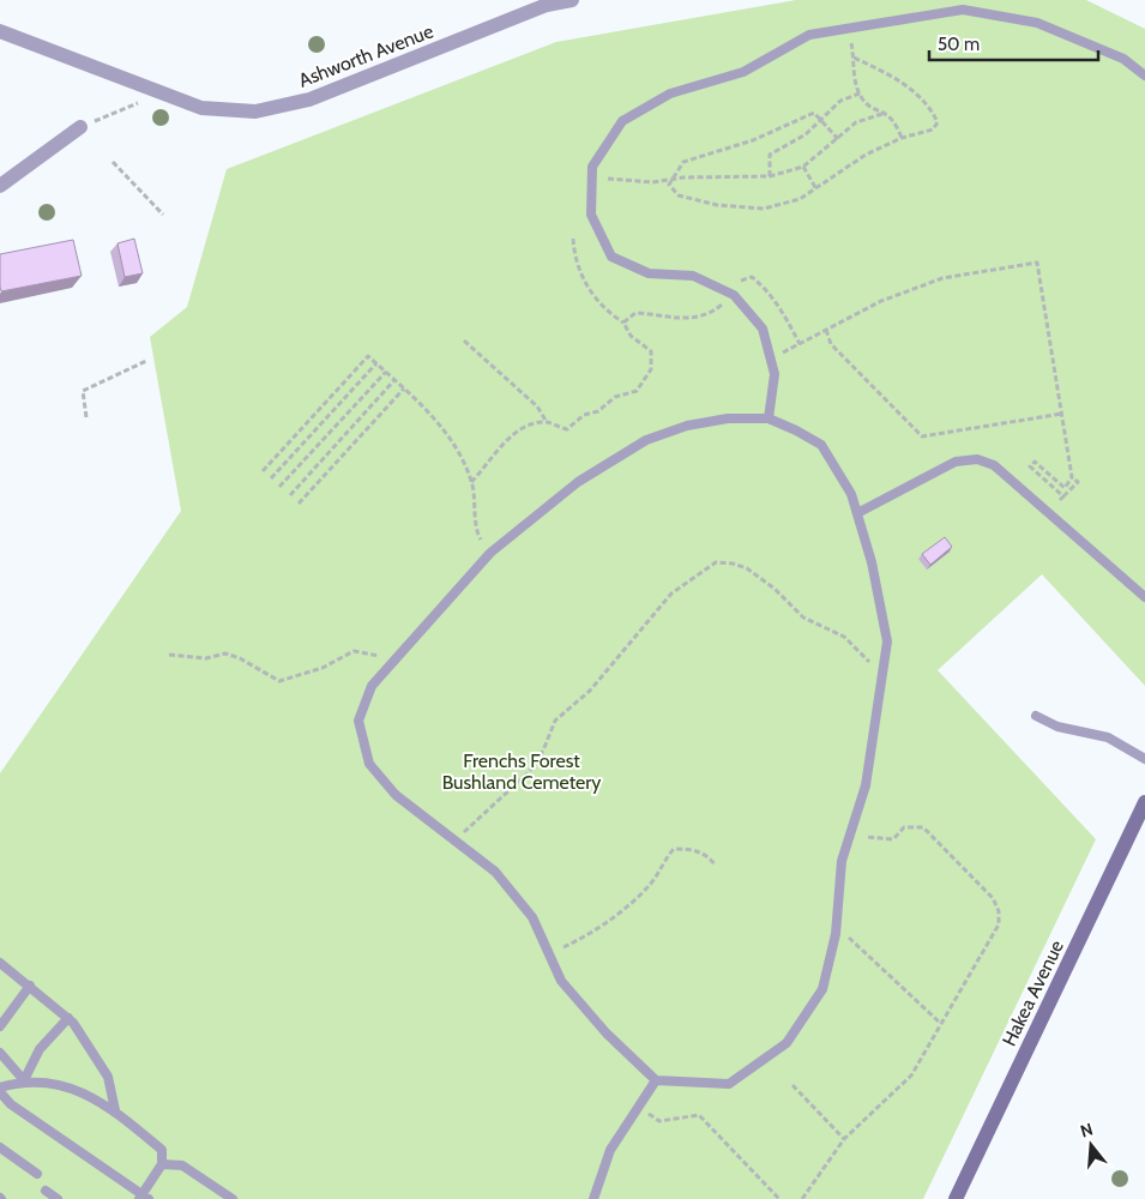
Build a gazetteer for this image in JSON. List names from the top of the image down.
{
  "streets": {
    "street": ["Ashworth Avenue", "Hakea Avenue"]
  },
  "parks": ["Frenchs Forest Bushland Cemetery"],
  "scale_bar": "50 m",
  "north": "top"
}
